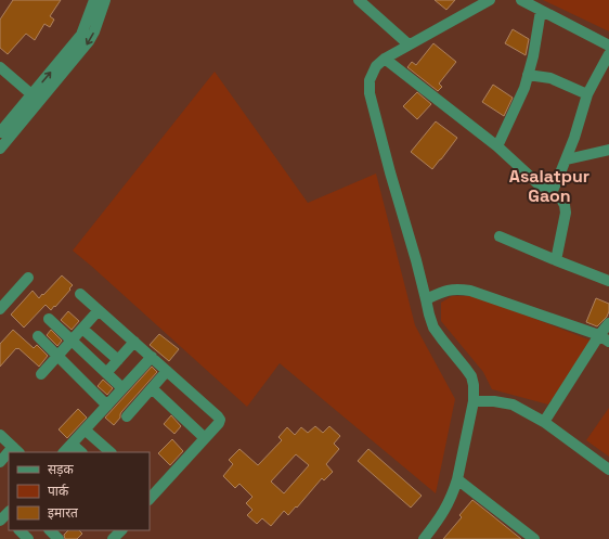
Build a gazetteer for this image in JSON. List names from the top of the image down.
{
  "districts": ["Asalatpur Gaon"],
  "legend": ["सड़क", "पार्क", "इमारत"]
}
